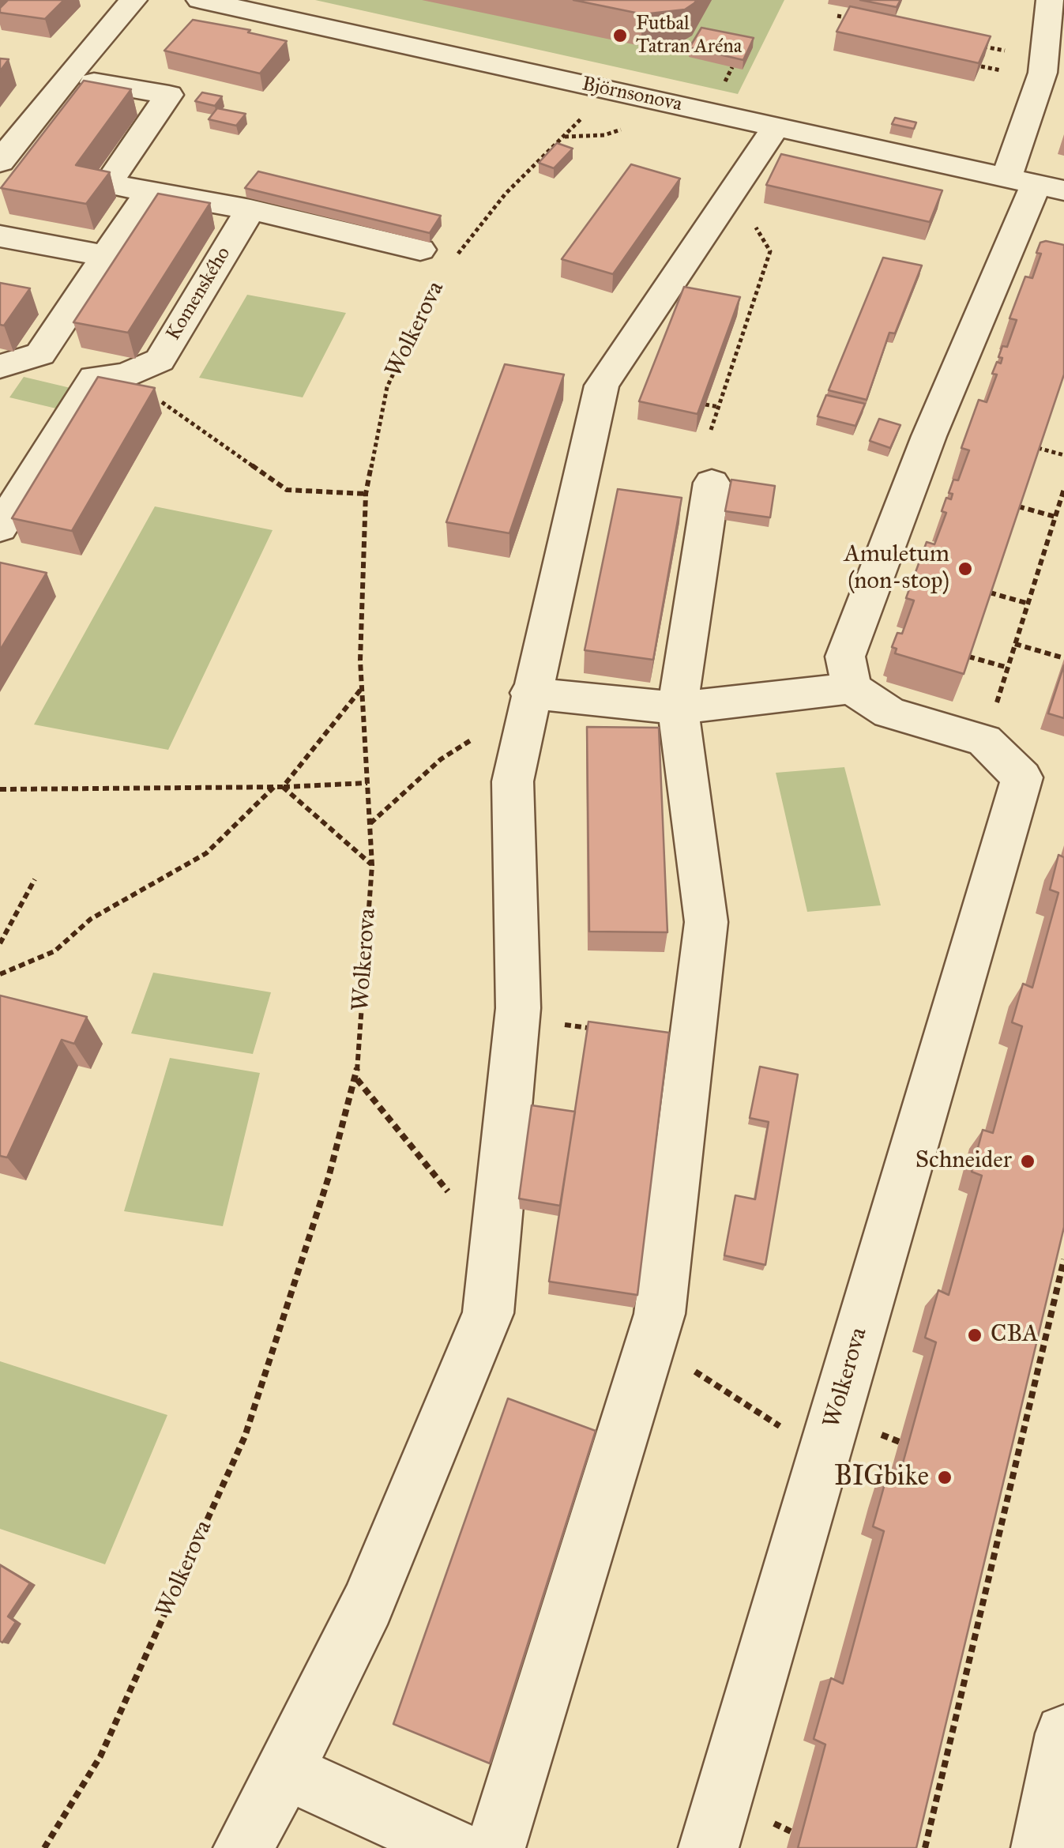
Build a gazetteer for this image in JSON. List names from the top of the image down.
{
  "streets": {
    "street": ["Björnsonova", "Komenského", "Wolkerova"]
  },
  "places": [
    "Futbal Tatran Aréna",
    "Amuletum (non-stop)",
    "Schneider",
    "CBA",
    "BIGbike"
  ]
}
